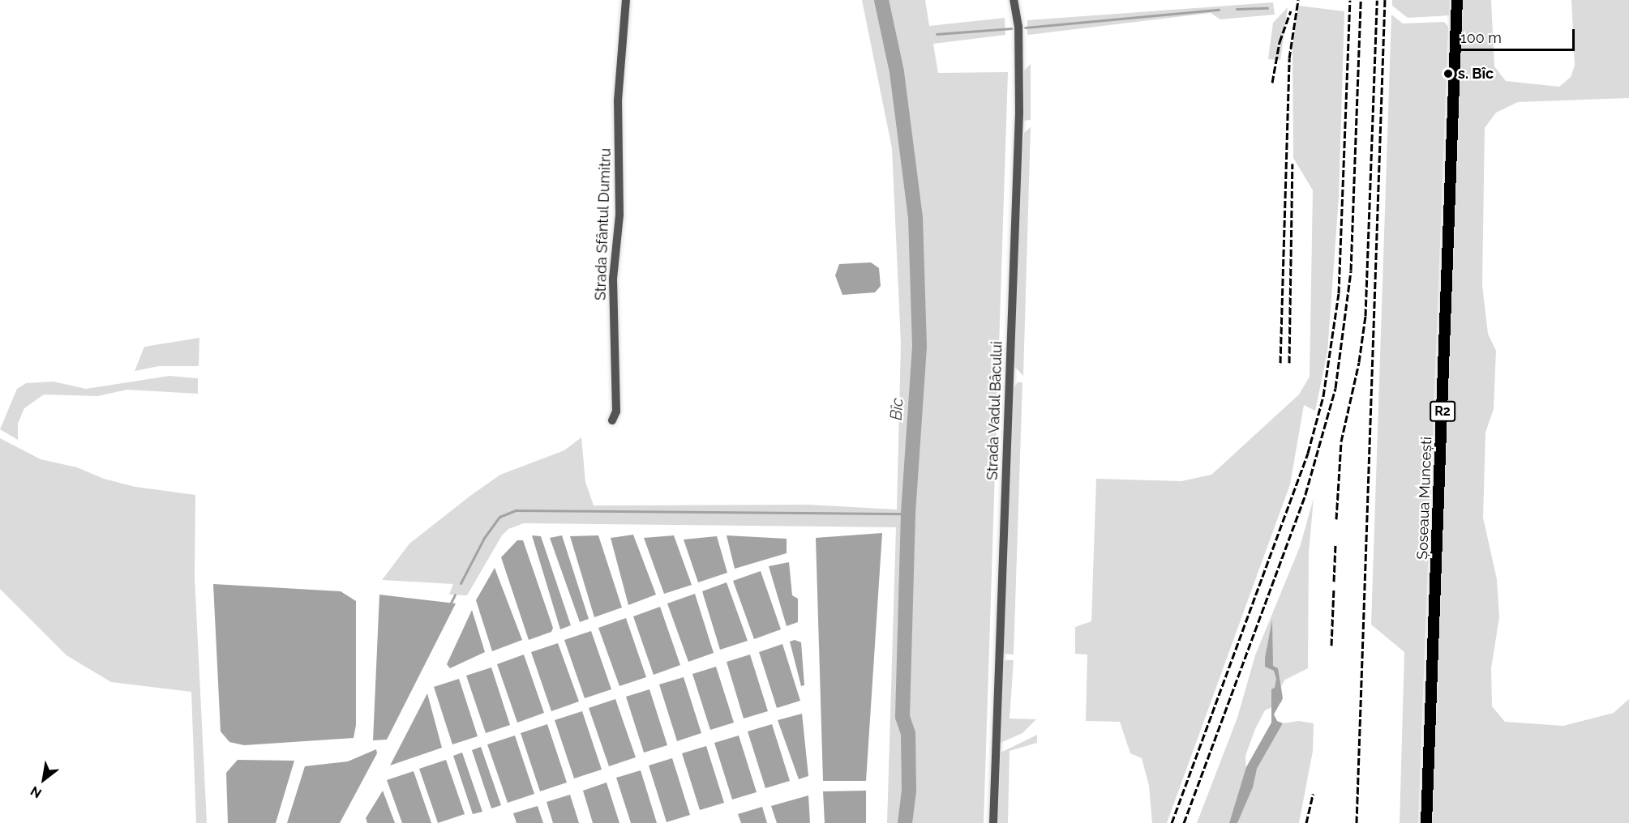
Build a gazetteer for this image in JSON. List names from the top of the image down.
{
  "streets": {
    "main road": ["R2", "Șoseaua Muncești"],
    "street": ["Strada Sfântul Dumitru", "Strada Vadul Bâcului"]
  },
  "water": ["Bîc"],
  "places": ["s. Bîc"],
  "scale_bar": "100 m",
  "north": "bottom left"
}
